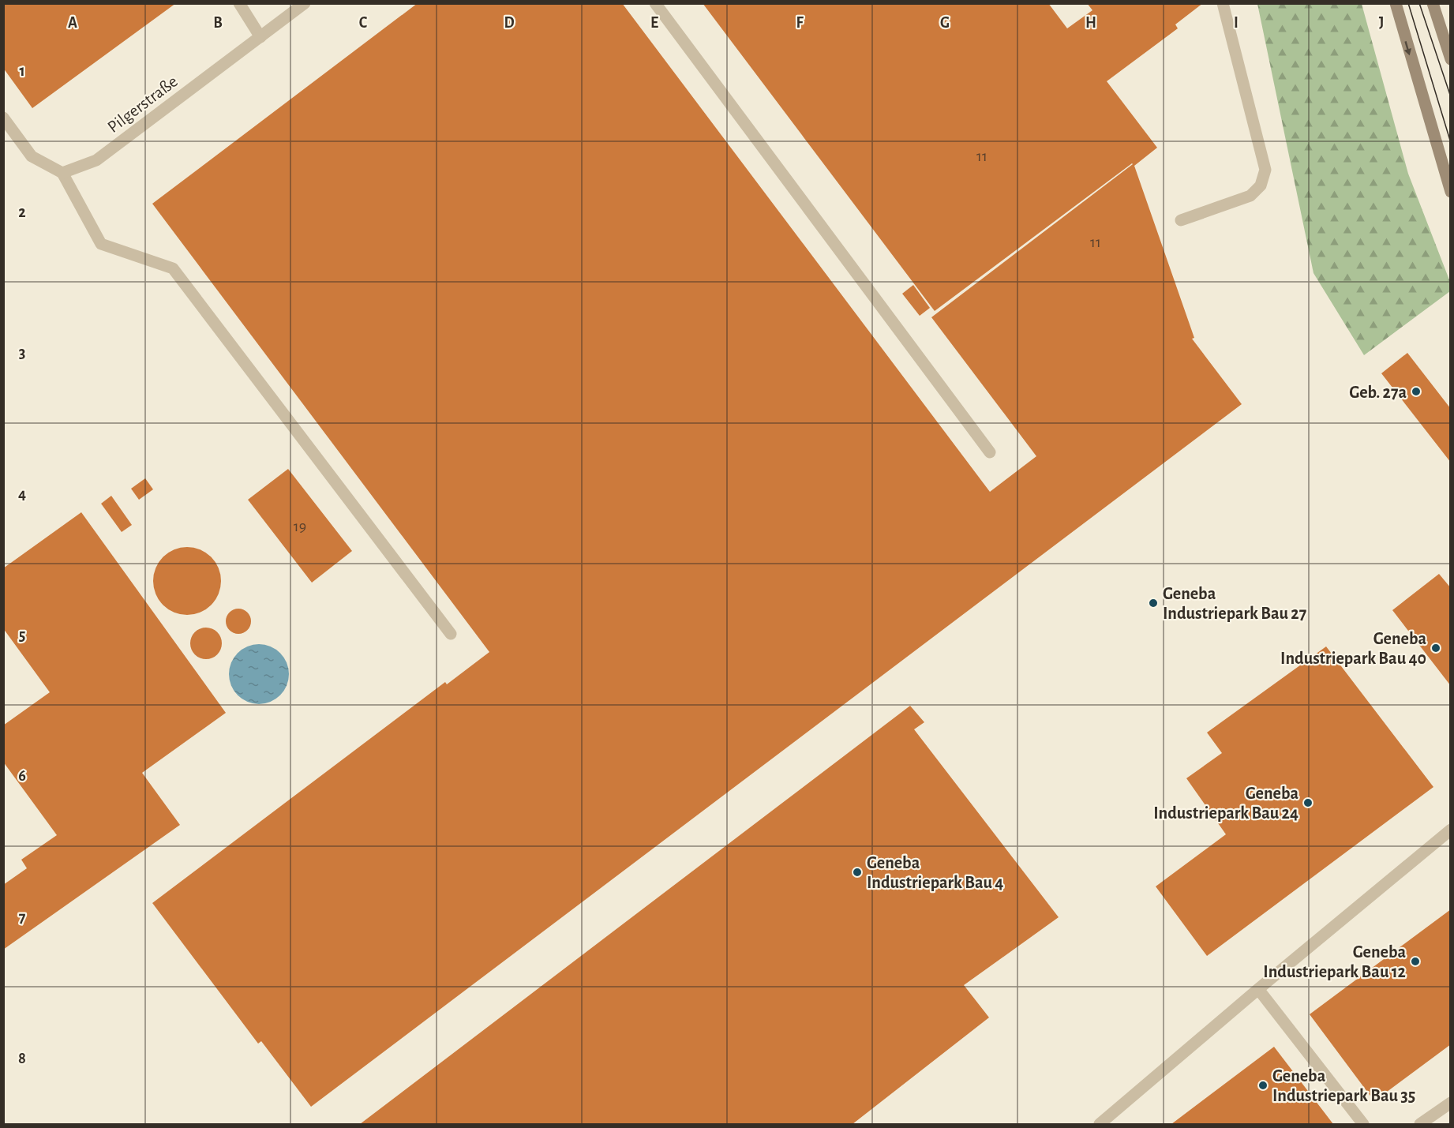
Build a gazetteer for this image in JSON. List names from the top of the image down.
{
  "streets": {
    "street": ["Pilgerstraße"]
  },
  "places": [
    "Geb. 27a",
    "Geneba Industriepark Bau 27",
    "Geneba Industriepark Bau 40",
    "Geneba Industriepark Bau 24",
    "Geneba Industriepark Bau 4",
    "Geneba Industriepark Bau 12",
    "Geneba Industriepark Bau 35"
  ],
  "house_numbers": ["11", "11", "19"],
  "grid": {
    "columns": [
      "A",
      "B",
      "C",
      "D",
      "E",
      "F",
      "G",
      "H",
      "I",
      "J"
    ],
    "rows": [
      "1",
      "2",
      "3",
      "4",
      "5",
      "6",
      "7",
      "8"
    ]
  }
}
